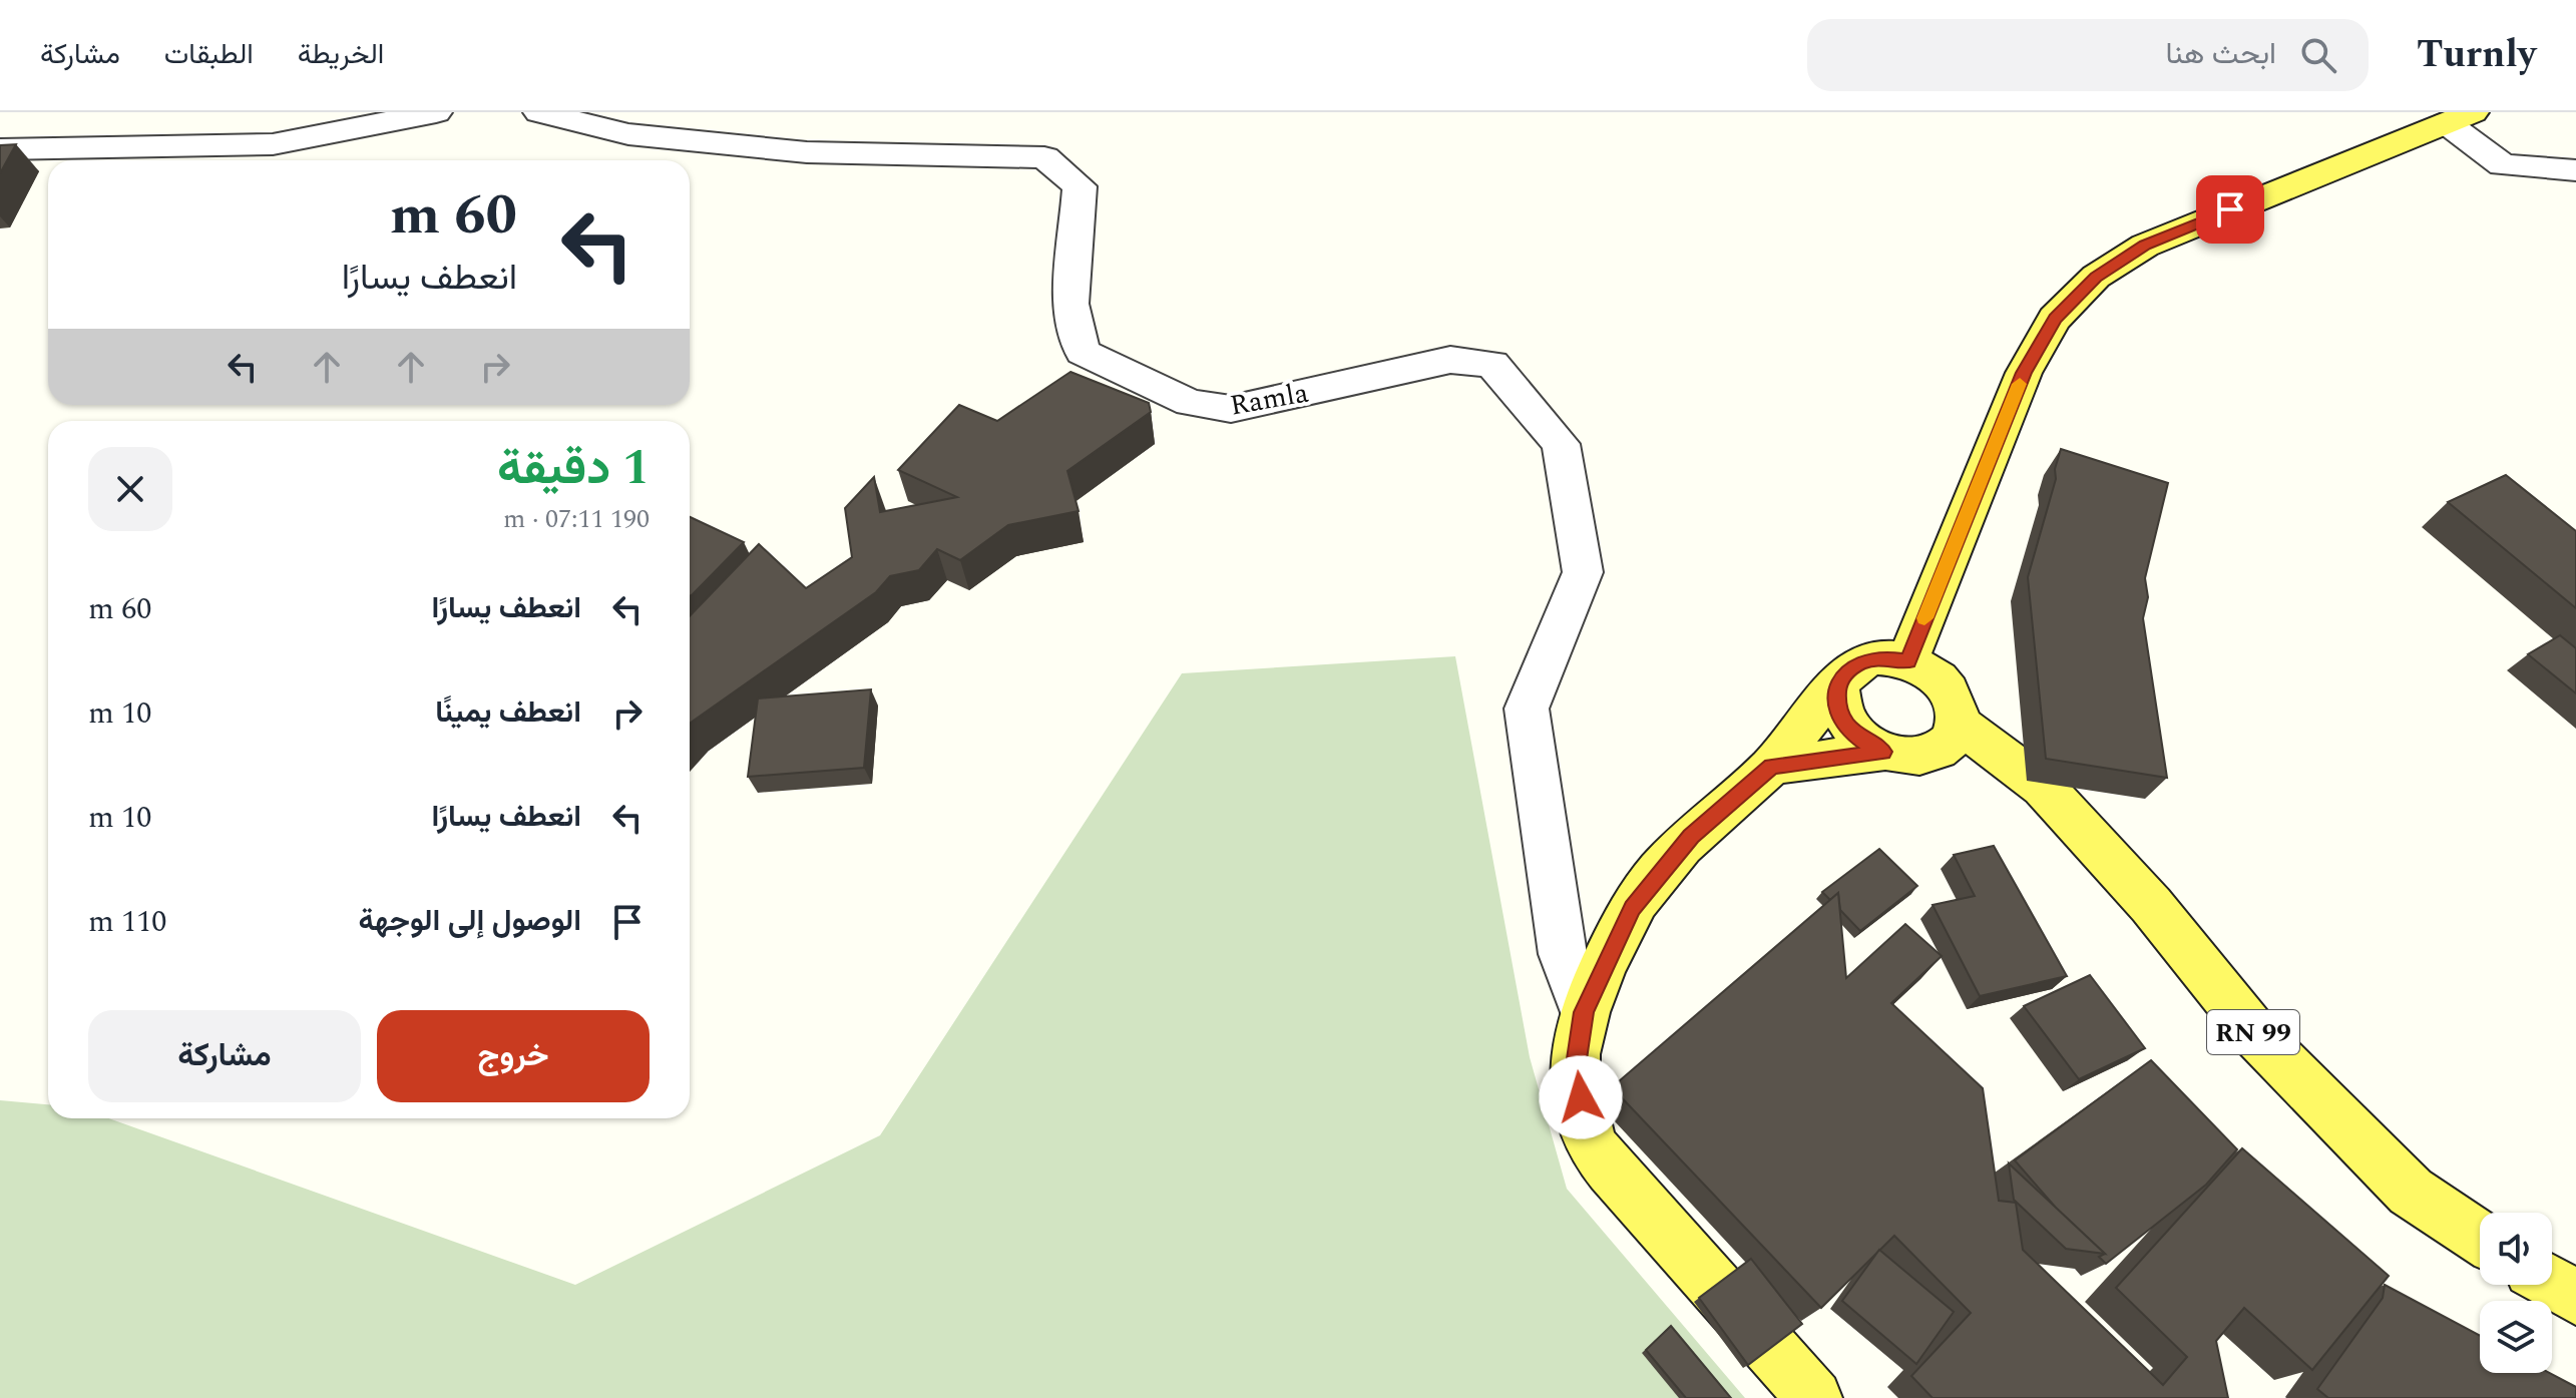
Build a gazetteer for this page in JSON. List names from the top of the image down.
{
  "streets": {
    "main road": ["RN 99"],
    "street": ["Ramla"]
  },
  "page": {
    "header": "Turnly",
    "search": "ابحث هنا",
    "nav": ["الخريطة", "الطبقات", "مشاركة"],
    "turn": ["60 m", "انعطف يسارًا"],
    "heading": ["1 دقيقة", "190 m · 07:11"],
    "list": [
      {
        "name": "انعطف يسارًا",
        "value": "60 m"
      },
      {
        "name": "انعطف يمينًا",
        "value": "10 m"
      },
      {
        "name": "انعطف يسارًا",
        "value": "10 m"
      },
      {
        "name": "الوصول إلى الوجهة",
        "value": "110 m"
      }
    ],
    "buttons": ["خروج", "مشاركة"]
  }
}
